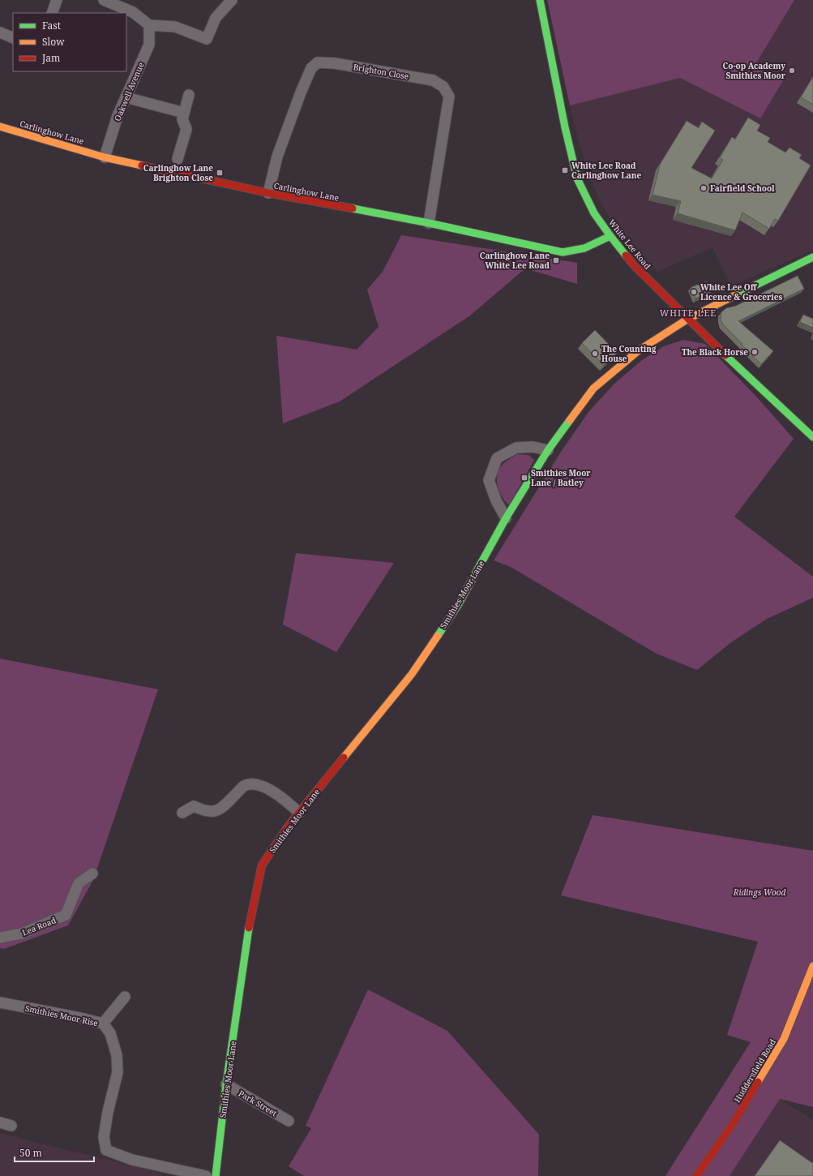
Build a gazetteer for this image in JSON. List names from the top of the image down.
{
  "streets": {
    "street": [
      "Brighton Close",
      "Oakwell Avenue",
      "Carlinghow Lane",
      "White Lee Road",
      "Smithies Moor Lane",
      "Lea Road",
      "Smithies Moor Rise",
      "Huddersfield Road",
      "Park Street"
    ]
  },
  "crossings": [
    ["Brighton Close", "Carlinghow Lane"],
    ["Oakwell Avenue", "Carlinghow Lane"],
    ["Carlinghow Lane", "White Lee Road"],
    ["White Lee Road", "Smithies Moor Lane"],
    ["Smithies Moor Lane", "Park Street"]
  ],
  "districts": ["WHITE LEE"],
  "parks": ["Ridings Wood"],
  "places": {
    "other": [
      "Co-op Academy Smithies Moor",
      "Fairfield School",
      "White Lee Off Licence & Groceries",
      "The Black Horse",
      "The Counting House"
    ],
    "transit": [
      "White Lee Road Carlinghow Lane",
      "Carlinghow Lane Brighton Close",
      "Carlinghow Lane White Lee Road",
      "Smithies Moor Lane / Batley"
    ]
  },
  "legend": ["Fast", "Slow", "Jam"],
  "scale_bar": "50 m"
}
